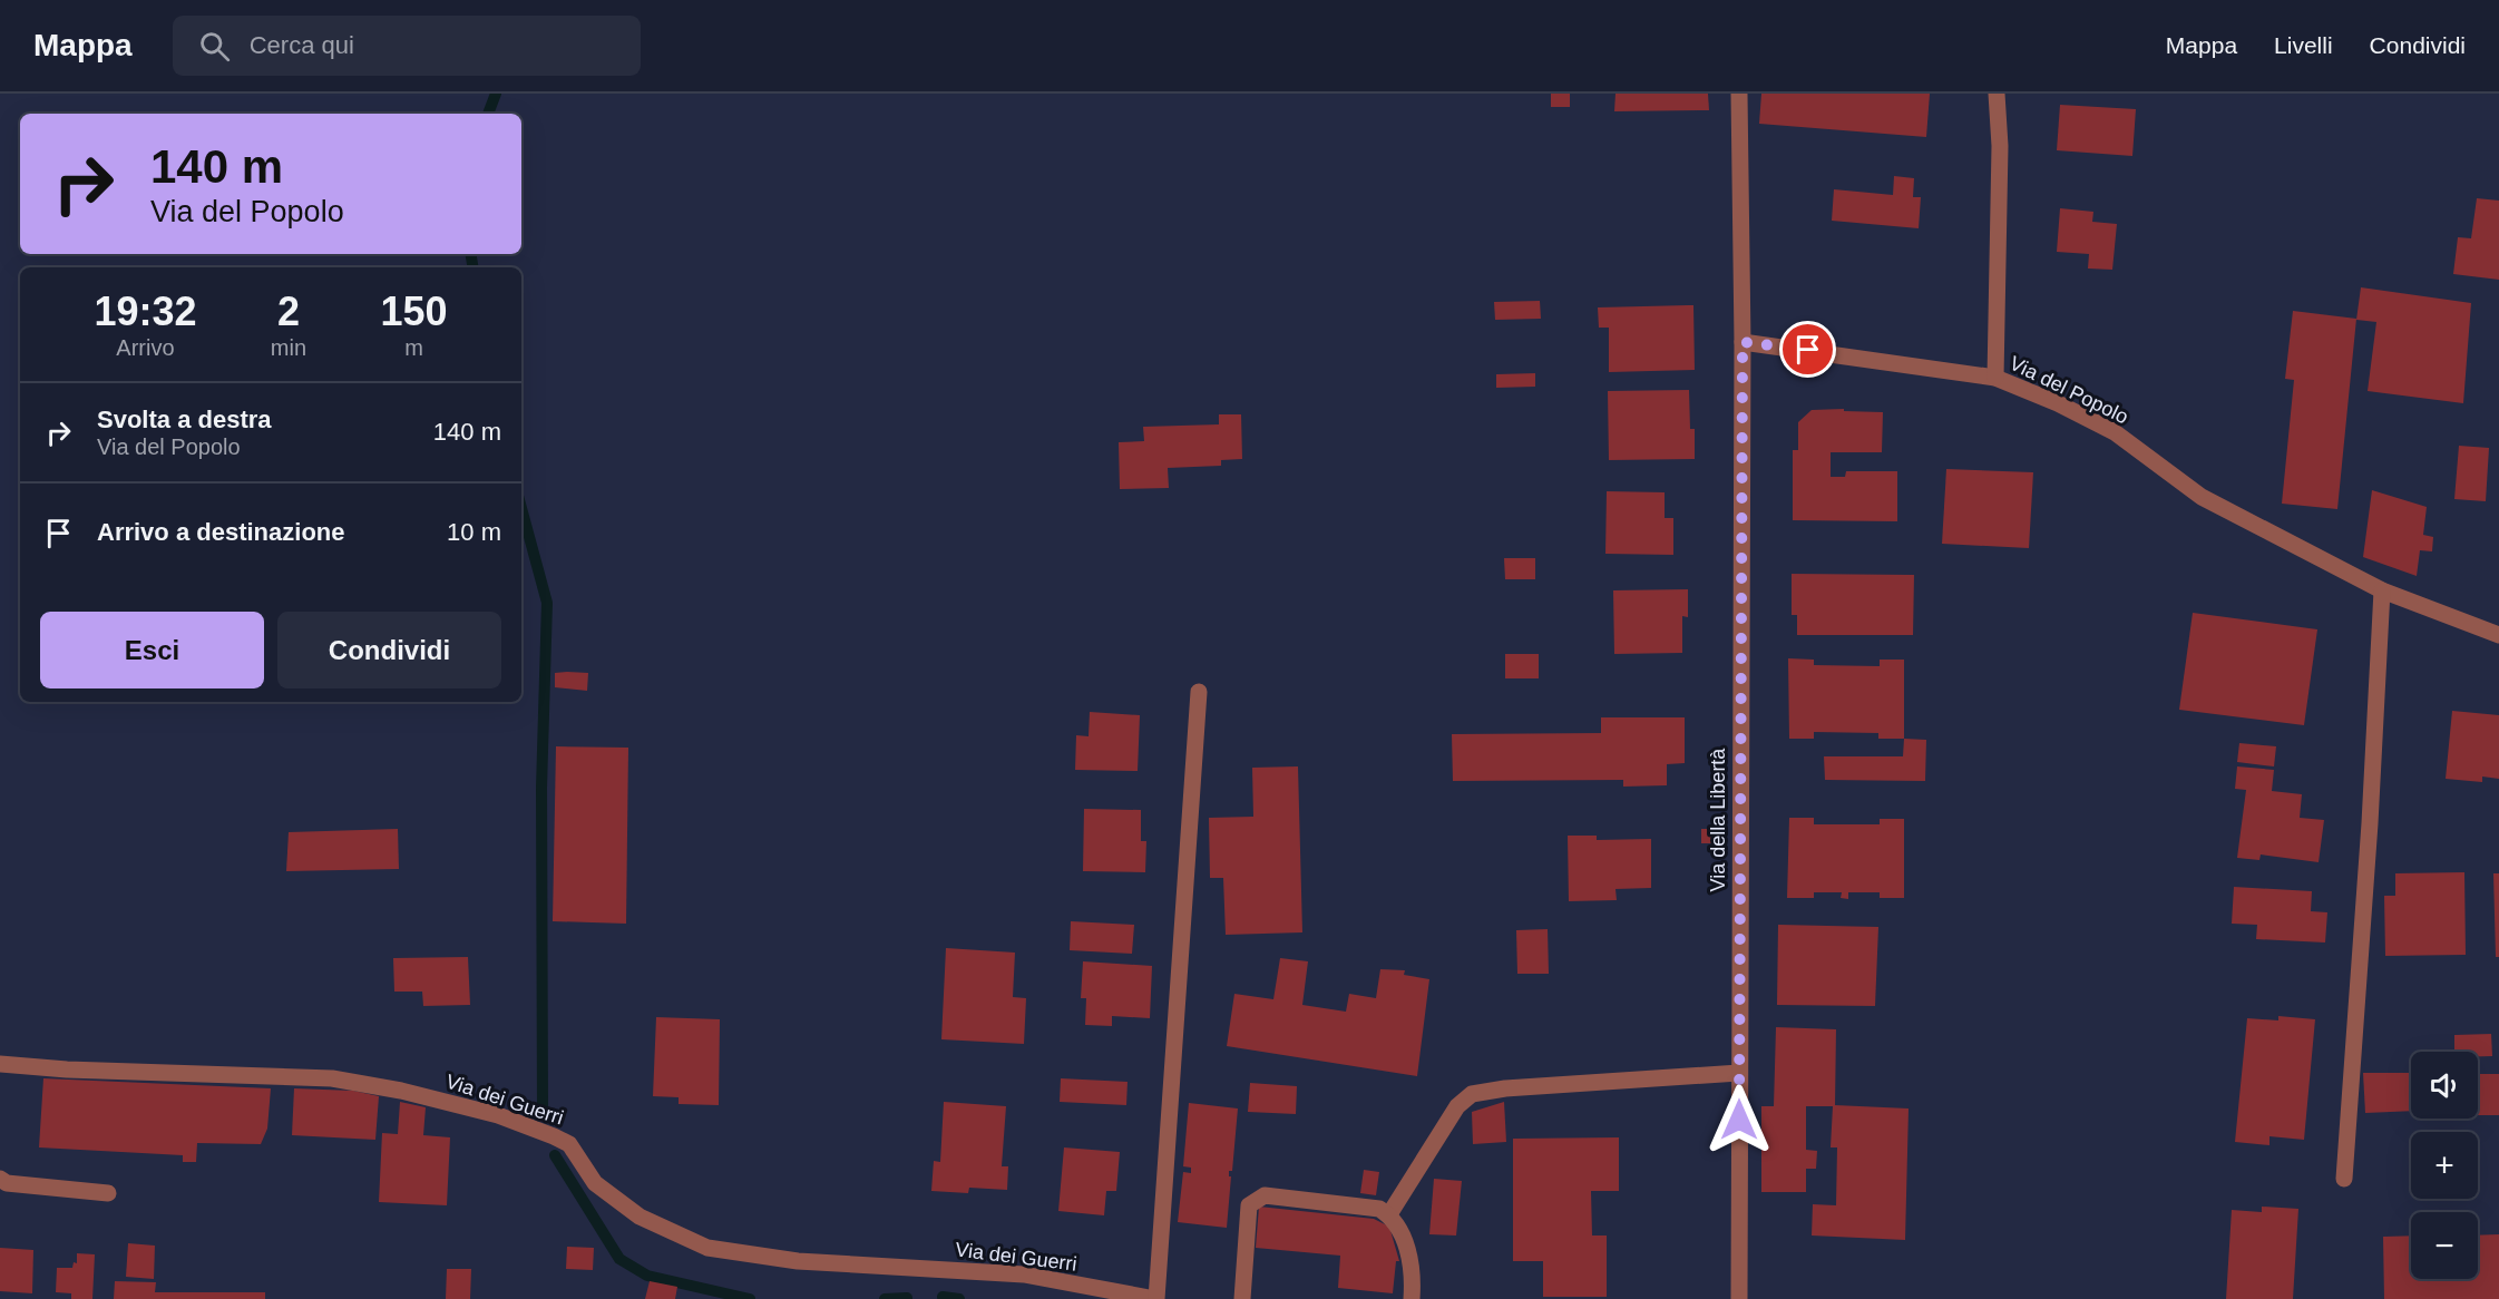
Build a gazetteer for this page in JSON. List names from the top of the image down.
{
  "streets": {
    "street": ["Via del Popolo", "Via della Libertà", "Via dei Guerri"]
  },
  "crossings": [
    ["Via del Popolo", "Via della Libertà"]
  ],
  "page": {
    "header": "Mappa",
    "search": "Cerca qui",
    "nav": ["Mappa", "Livelli", "Condividi"],
    "turn": ["140 m", "Via del Popolo"],
    "eta": [
      "19:32",
      "Arrivo",
      "2",
      "min",
      "150",
      "m"
    ],
    "list": [
      {
        "name": "Svolta a destra",
        "note": "Via del Popolo",
        "value": "140 m"
      },
      {
        "name": "Arrivo a destinazione",
        "value": "10 m"
      }
    ],
    "buttons": ["Esci", "Condividi"],
    "map_buttons": ["+", "−"]
  }
}
